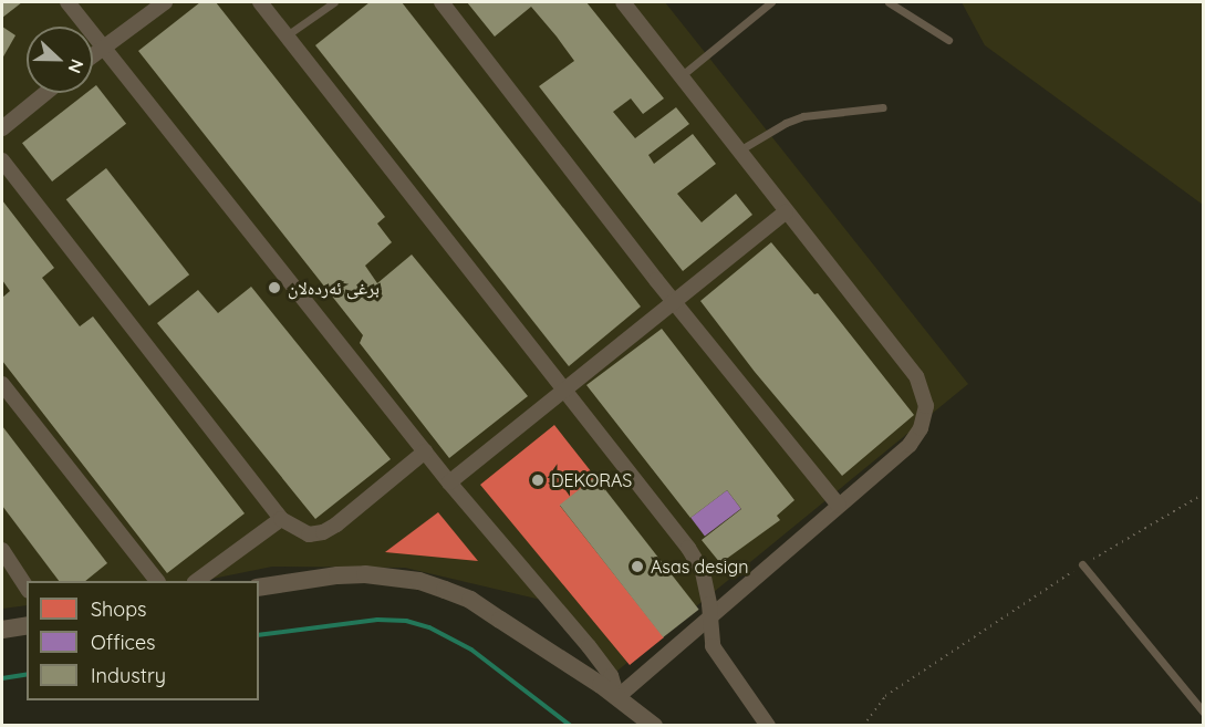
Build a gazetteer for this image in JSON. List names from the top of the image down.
{
  "places": ["برغی ئەردەلان", "DEKORAS", "Asas design"],
  "legend": ["Shops", "Offices", "Industry"],
  "north": "right"
}
